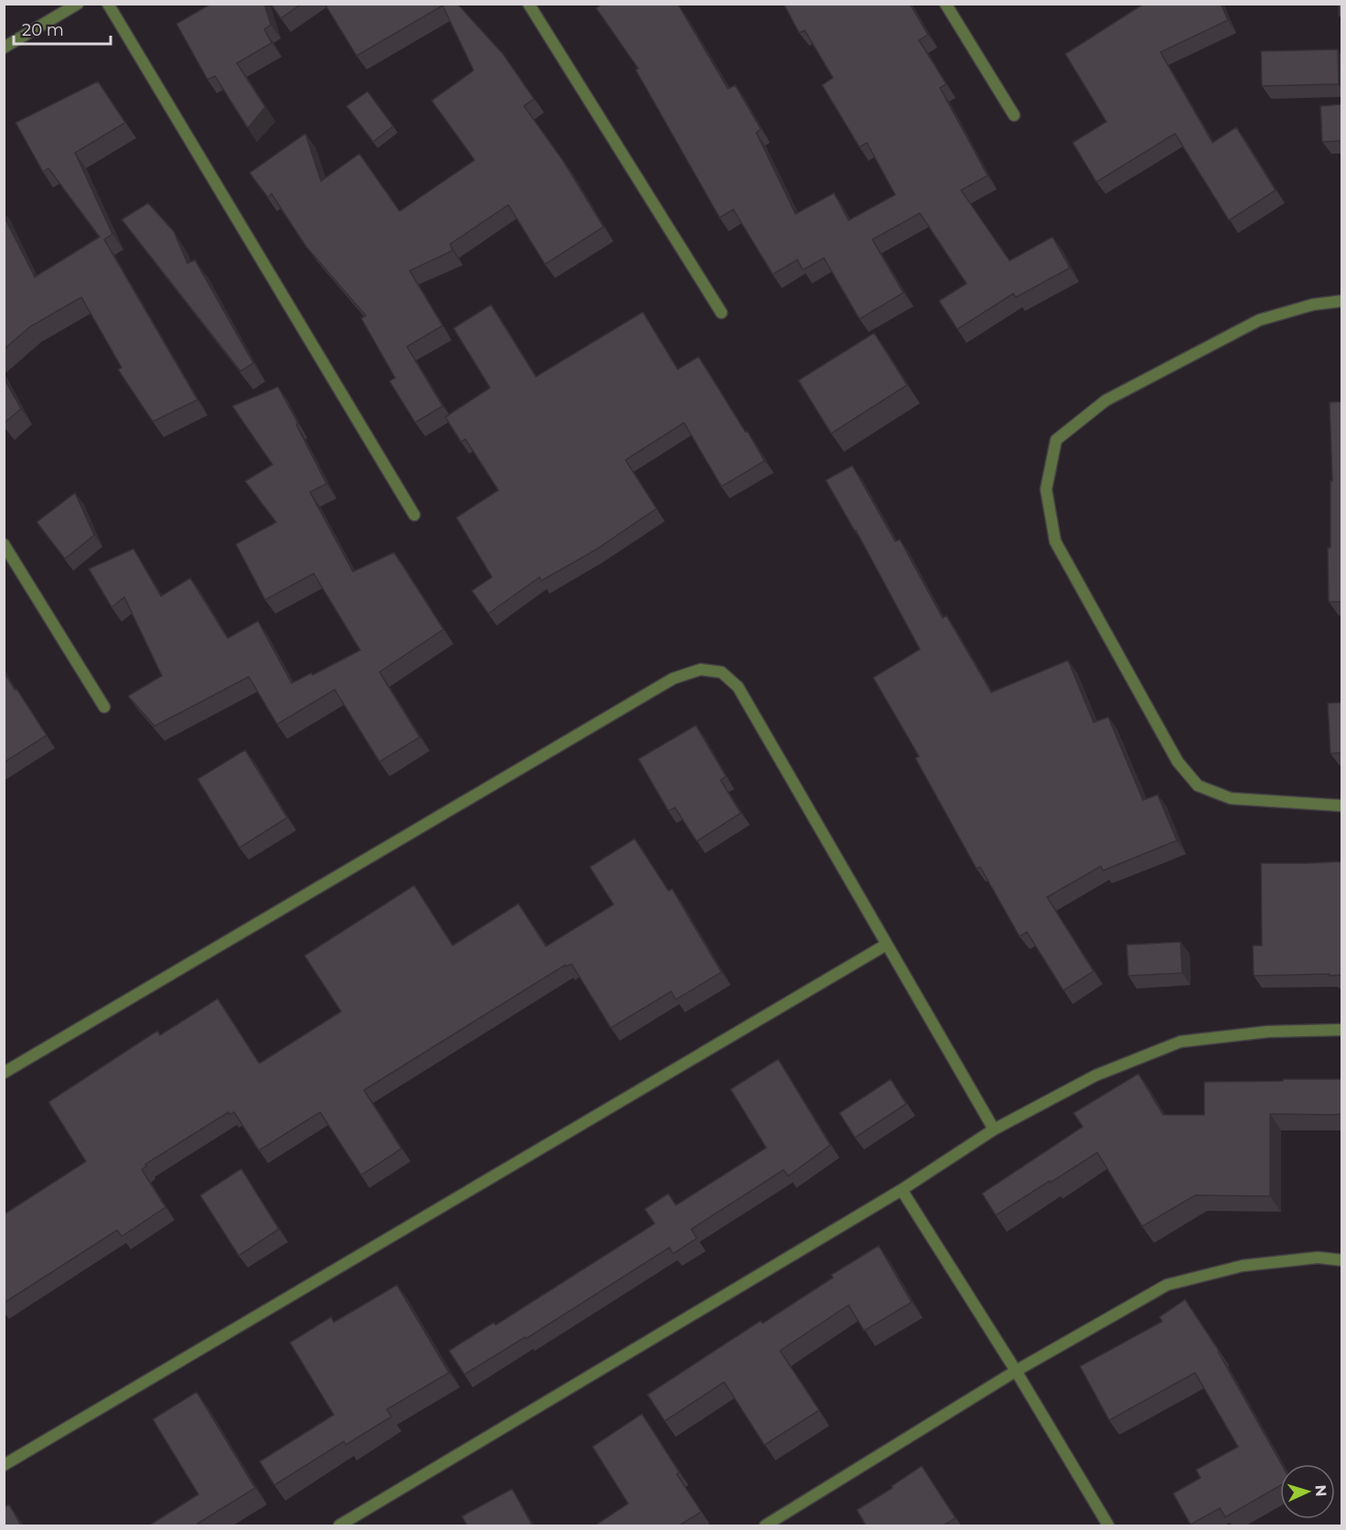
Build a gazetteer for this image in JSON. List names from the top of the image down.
{
  "scale_bar": "20 m",
  "north": "right"
}
